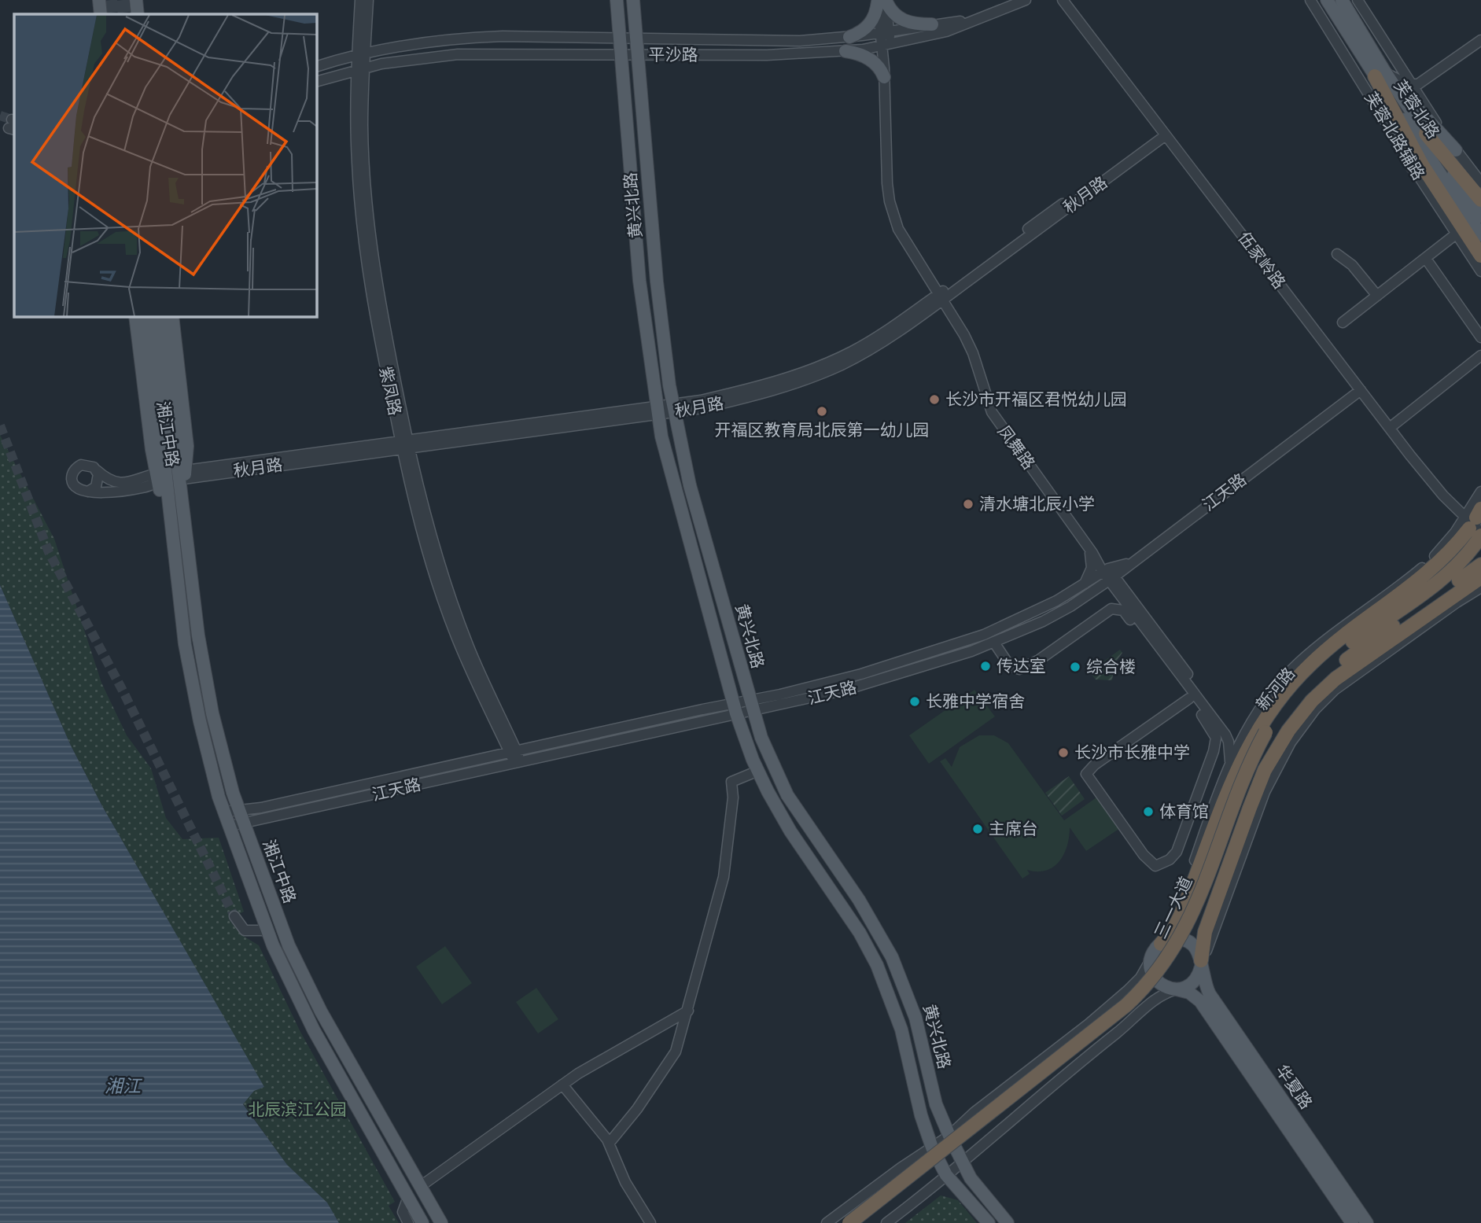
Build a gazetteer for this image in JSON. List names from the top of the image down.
{
  "streets": {
    "highway": ["三一大道"],
    "main road": [
      "芙蓉北路",
      "黄兴北路",
      "湘江中路",
      "华夏路"
    ],
    "street": [
      "平沙路",
      "芙蓉北路辅路",
      "秋月路",
      "伍家岭路",
      "紫凤路",
      "凤舞路",
      "江天路",
      "新河路"
    ]
  },
  "crossings": [
    ["平沙路", "黄兴北路"],
    ["平沙路", "紫凤路"],
    ["平沙路", "凤舞路"],
    ["秋月路", "黄兴北路"],
    ["秋月路", "伍家岭路"],
    ["秋月路", "紫凤路"],
    ["秋月路", "湘江中路"],
    ["秋月路", "凤舞路"],
    ["黄兴北路", "江天路"],
    ["黄兴北路", "新河路"],
    ["伍家岭路", "江天路"],
    ["伍家岭路", "新河路"],
    ["伍家岭路", "三一大道"],
    ["紫凤路", "江天路"],
    ["湘江中路", "江天路"],
    ["凤舞路", "江天路"],
    ["凤舞路", "新河路"],
    ["新河路", "三一大道"],
    ["新河路", "华夏路"]
  ],
  "water": ["湘江"],
  "parks": ["北辰滨江公园"],
  "places": [
    "长沙市开福区君悦幼儿园",
    "开福区教育局北辰第一幼儿园",
    "清水塘北辰小学",
    "传达室",
    "综合楼",
    "长雅中学宿舍",
    "长沙市长雅中学",
    "体育馆",
    "主席台"
  ]
}
